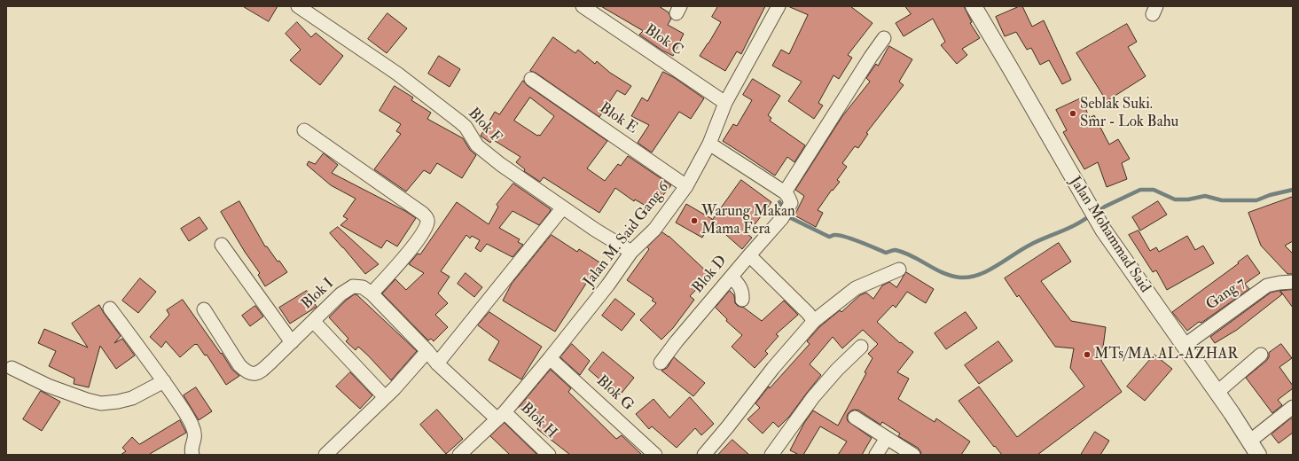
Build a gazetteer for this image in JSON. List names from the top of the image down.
{
  "streets": {
    "street": [
      "Blok C",
      "Blok E",
      "Blok F",
      "Jalan M. Said Gang 6",
      "Jalan Mohammad Said",
      "Blok D",
      "Blok I",
      "Gang 7",
      "Blok G",
      "Blok H"
    ]
  },
  "crossings": [
    ["Blok C", "Jalan M. Said Gang 6"],
    ["Blok E", "Jalan M. Said Gang 6"],
    ["Blok F", "Jalan M. Said Gang 6"],
    ["Jalan M. Said Gang 6", "Blok I"],
    ["Jalan M. Said Gang 6", "Blok G"],
    ["Jalan M. Said Gang 6", "Blok H"],
    ["Jalan Mohammad Said", "Gang 7"],
    ["Blok I", "Blok H"]
  ],
  "places": ["Seblak Suki. Smr - Lok Bahu", "Warung Makan Mama Fera", "MTs/MA. AL-AZHAR"]
}
